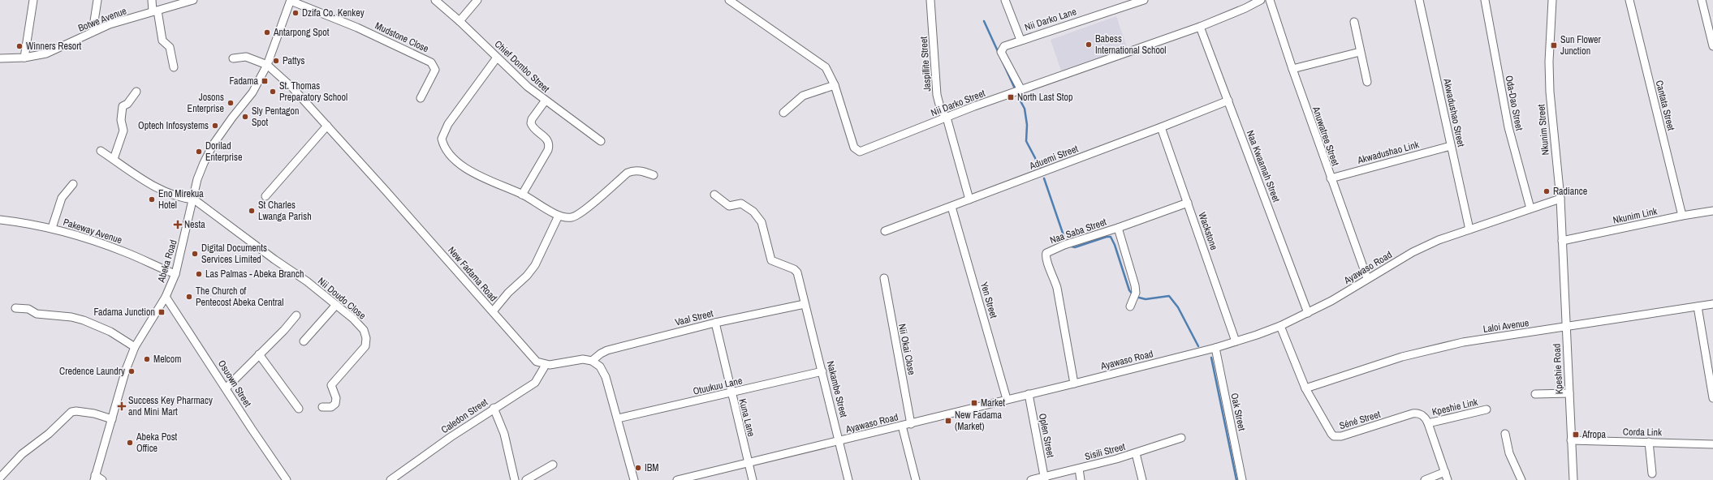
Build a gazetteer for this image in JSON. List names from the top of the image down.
{
  "streets": {
    "street": [
      "Botwe Avenue",
      "Nii Darko Lane",
      "Mudstone Close",
      "Jaspillite Street",
      "Chief Dombo Street",
      "Nii Darko Street",
      "Oda-Dao Street",
      "Cantata Street",
      "Akwadushao Street",
      "Nkunim Street",
      "Anuwatree Street",
      "Akwadushao Link",
      "Aduemi Street",
      "Naa Kwaamah Street",
      "Nkunim Link",
      "Pakeway Avenue",
      "Naa Saba Street",
      "Wackstone",
      "Abeka Road",
      "Ayawaso Road",
      "New Fadama Road",
      "Nii Doudo Close",
      "Yen Street",
      "Vaal Street",
      "Laloi Avenue",
      "Nii Okai Close",
      "Kpeshie Road",
      "Osuown Street",
      "Otuukuu Lane",
      "Nakambe Street",
      "Kpeshie Link",
      "Oak Street",
      "Caledon Street",
      "Kuna Lane",
      "Séné Street",
      "Corda Link",
      "Oplen Street",
      "Sisili Street"
    ]
  },
  "crossings": [
    ["Nii Darko Lane", "Nii Darko Street"],
    ["Mudstone Close", "Abeka Road"],
    ["Jaspillite Street", "Nii Darko Street"],
    ["Jaspillite Street", "Aduemi Street"],
    ["Nii Darko Street", "Naa Kwaamah Street"],
    ["Oda-Dao Street", "Ayawaso Road"],
    ["Cantata Street", "Nkunim Link"],
    ["Akwadushao Street", "Akwadushao Link"],
    ["Akwadushao Street", "Ayawaso Road"],
    ["Nkunim Street", "Nkunim Link"],
    ["Nkunim Street", "Ayawaso Road"],
    ["Nkunim Street", "Kpeshie Road"],
    ["Anuwatree Street", "Akwadushao Link"],
    ["Anuwatree Street", "Ayawaso Road"],
    ["Aduemi Street", "Naa Kwaamah Street"],
    ["Aduemi Street", "Wackstone"],
    ["Aduemi Street", "Yen Street"],
    ["Naa Kwaamah Street", "Ayawaso Road"],
    ["Pakeway Avenue", "Abeka Road"],
    ["Naa Saba Street", "Wackstone"],
    ["Naa Saba Street", "Ayawaso Road"],
    ["Wackstone", "Ayawaso Road"],
    ["Abeka Road", "New Fadama Road"],
    ["Abeka Road", "Nii Doudo Close"],
    ["Abeka Road", "Osuown Street"],
    ["Ayawaso Road", "Yen Street"],
    ["Ayawaso Road", "Nii Okai Close"],
    ["Ayawaso Road", "Nakambe Street"],
    ["Ayawaso Road", "Oak Street"],
    ["Ayawaso Road", "Kuna Lane"],
    ["Ayawaso Road", "Séné Street"],
    ["Ayawaso Road", "Oplen Street"],
    ["New Fadama Road", "Caledon Street"],
    ["Vaal Street", "Nakambe Street"],
    ["Vaal Street", "Kuna Lane"],
    ["Laloi Avenue", "Kpeshie Road"],
    ["Laloi Avenue", "Séné Street"],
    ["Kpeshie Road", "Corda Link"],
    ["Otuukuu Lane", "Nakambe Street"],
    ["Otuukuu Lane", "Kuna Lane"],
    ["Kpeshie Link", "Séné Street"],
    ["Oplen Street", "Sisili Street"]
  ],
  "places": {
    "other": [
      "Dzifa Co. Kenkey",
      "Antarpong Spot",
      "Babess International School",
      "Winners Resort",
      "Pattys",
      "St. Thomas Preparatory School",
      "Josons Enterprise",
      "Sly Pentagon Spot",
      "Optech Infosystems",
      "Dorilad Enterprise",
      "Radiance",
      "Eno Mirekua Hotel",
      "St Charles Lwanga Parish",
      "Digital Documents Services Limited",
      "Las Palmas - Abeka Branch",
      "The Church of Pentecost Abeka Central",
      "Melcom",
      "Credence Laundry",
      "Abeka Post Office",
      "IBM"
    ],
    "transit": [
      "Sun Flower Junction",
      "Fadama",
      "North Last Stop",
      "Fadama Junction",
      "Market",
      "New Fadama (Market)",
      "Afropa"
    ],
    "health": ["Nesta", "Success Key Pharmacy and Mini Mart"]
  }
}
